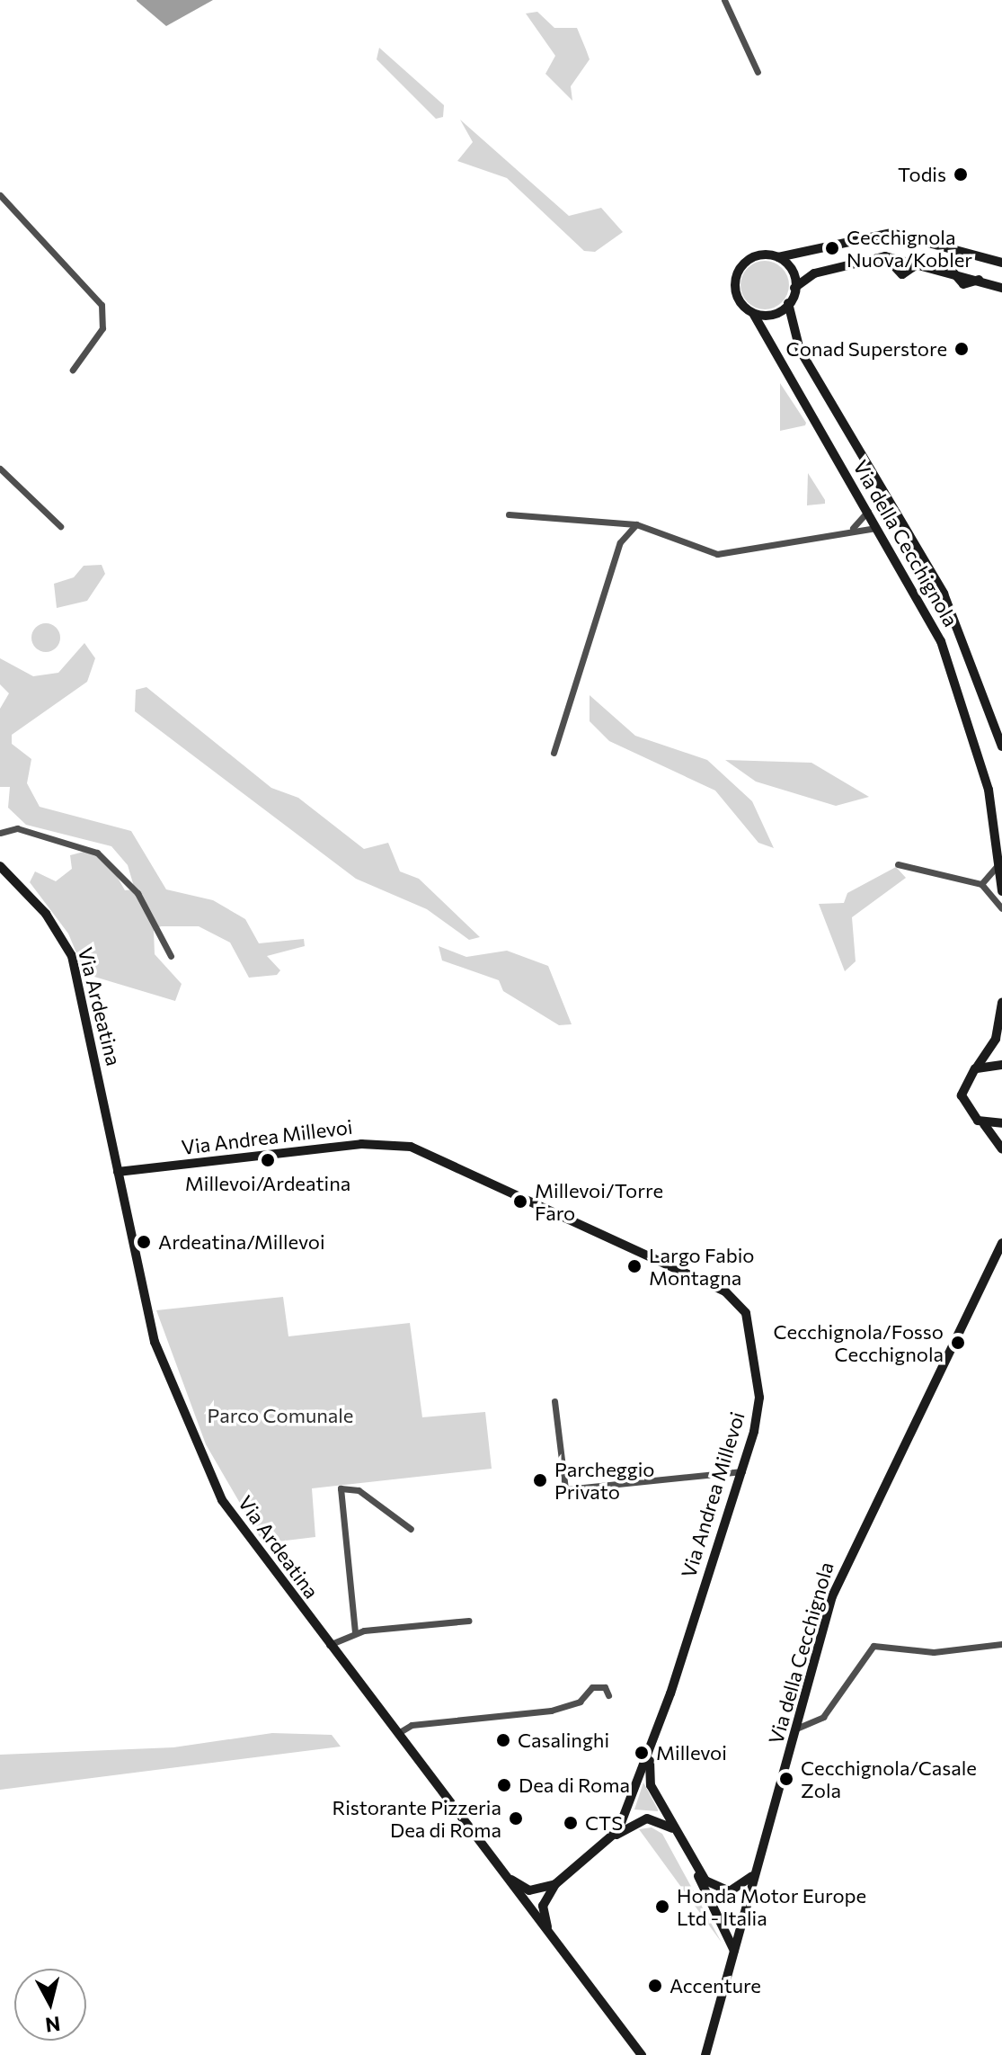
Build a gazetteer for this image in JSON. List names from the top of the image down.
{
  "streets": {
    "street": ["Via della Cecchignola", "Via Ardeatina", "Via Andrea Millevoi"]
  },
  "crossings": [
    ["Via Ardeatina", "Via Andrea Millevoi"]
  ],
  "parks": ["Parco Comunale"],
  "places": [
    "Todis",
    "Cecchignola Nuova/Kobler",
    "Conad Superstore",
    "Millevoi/Ardeatina",
    "Millevoi/Torre Faro",
    "Ardeatina/Millevoi",
    "Largo Fabio Montagna",
    "Cecchignola/Fosso Cecchignola",
    "Parcheggio Privato",
    "Casalinghi",
    "Millevoi",
    "Cecchignola/Casale Zola",
    "Dea di Roma",
    "Ristorante Pizzeria Dea di Roma",
    "CTS",
    "Honda Motor Europe Ltd - Italia",
    "Accenture"
  ],
  "north": "bottom"
}
